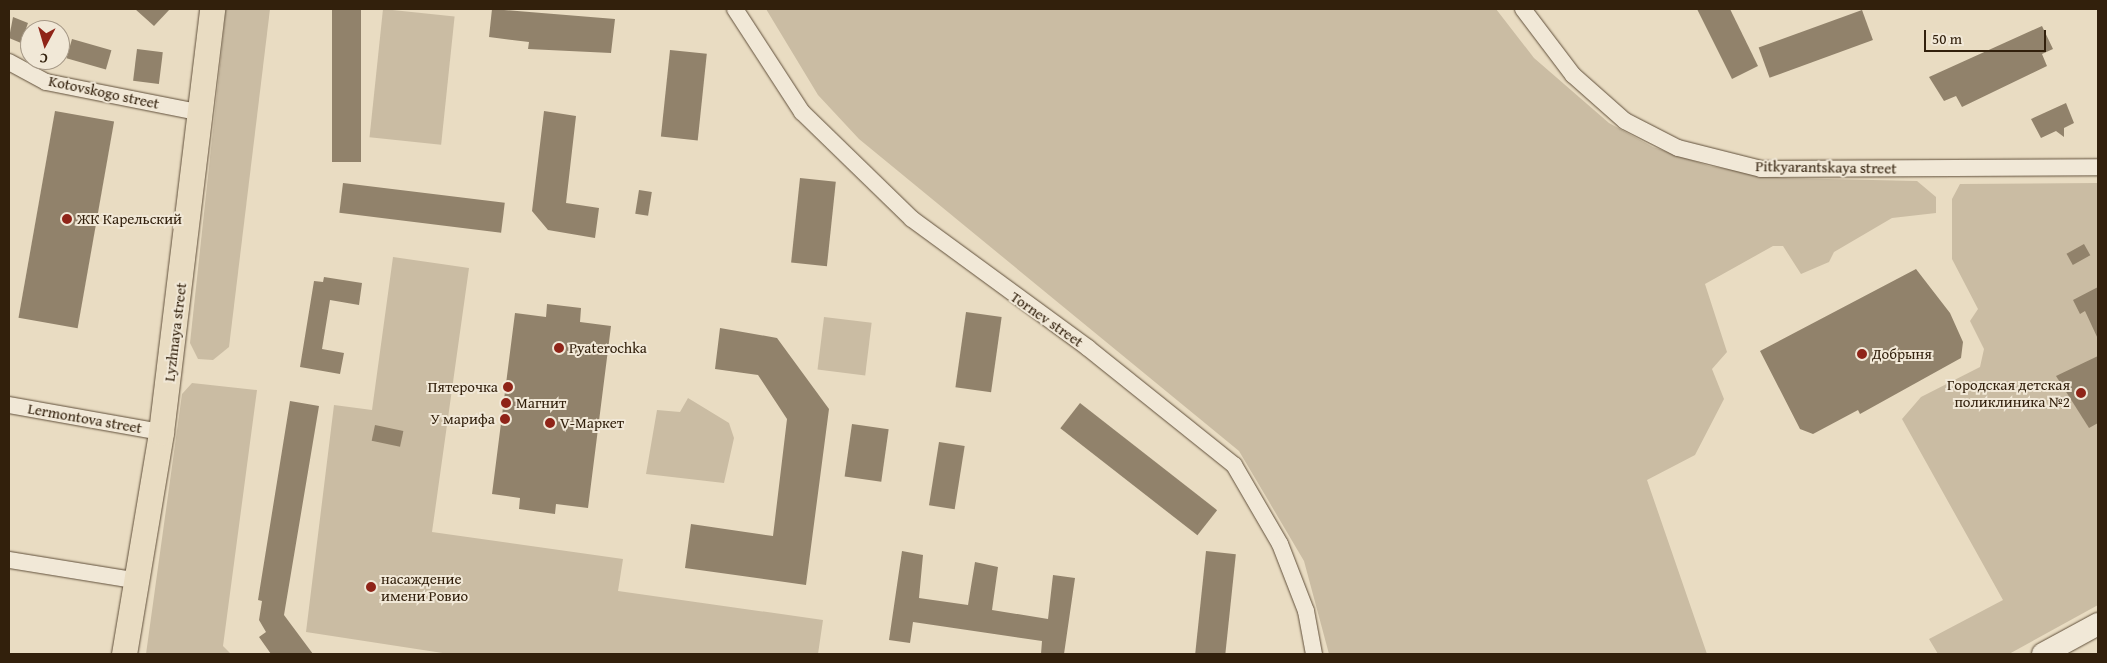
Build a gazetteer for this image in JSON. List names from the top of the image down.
{
  "streets": {
    "main road": ["Lyzhnaya street"],
    "street": [
      "Kotovskogo street",
      "Pitkyarantskaya street",
      "Tornev street",
      "Lermontova street"
    ]
  },
  "crossings": [
    ["Kotovskogo street", "Lyzhnaya street"],
    ["Lyzhnaya street", "Lermontova street"]
  ],
  "places": [
    "ЖК Карельский",
    "Pyaterochka",
    "Добрыня",
    "Пятерочка",
    "Городская детская поликлиника №2",
    "Магнит",
    "У марифа",
    "V-Маркет",
    "насаждение имени Ровио"
  ],
  "scale_bar": "50 m",
  "north": "bottom"
}
